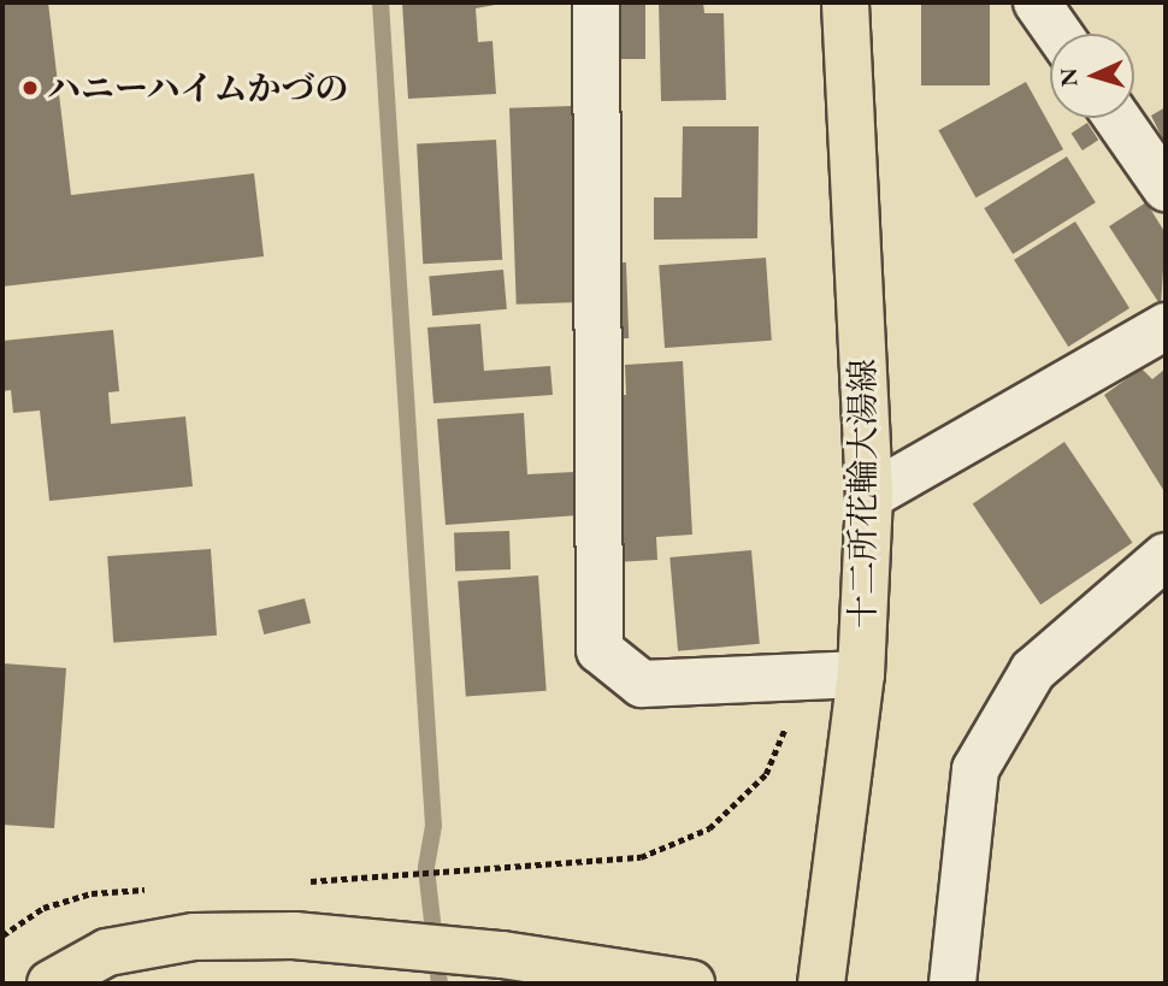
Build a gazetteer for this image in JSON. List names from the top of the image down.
{
  "streets": {
    "main road": ["十二所花輪大湯線"]
  },
  "places": ["ハニーハイムかづの"],
  "north": "left"
}
